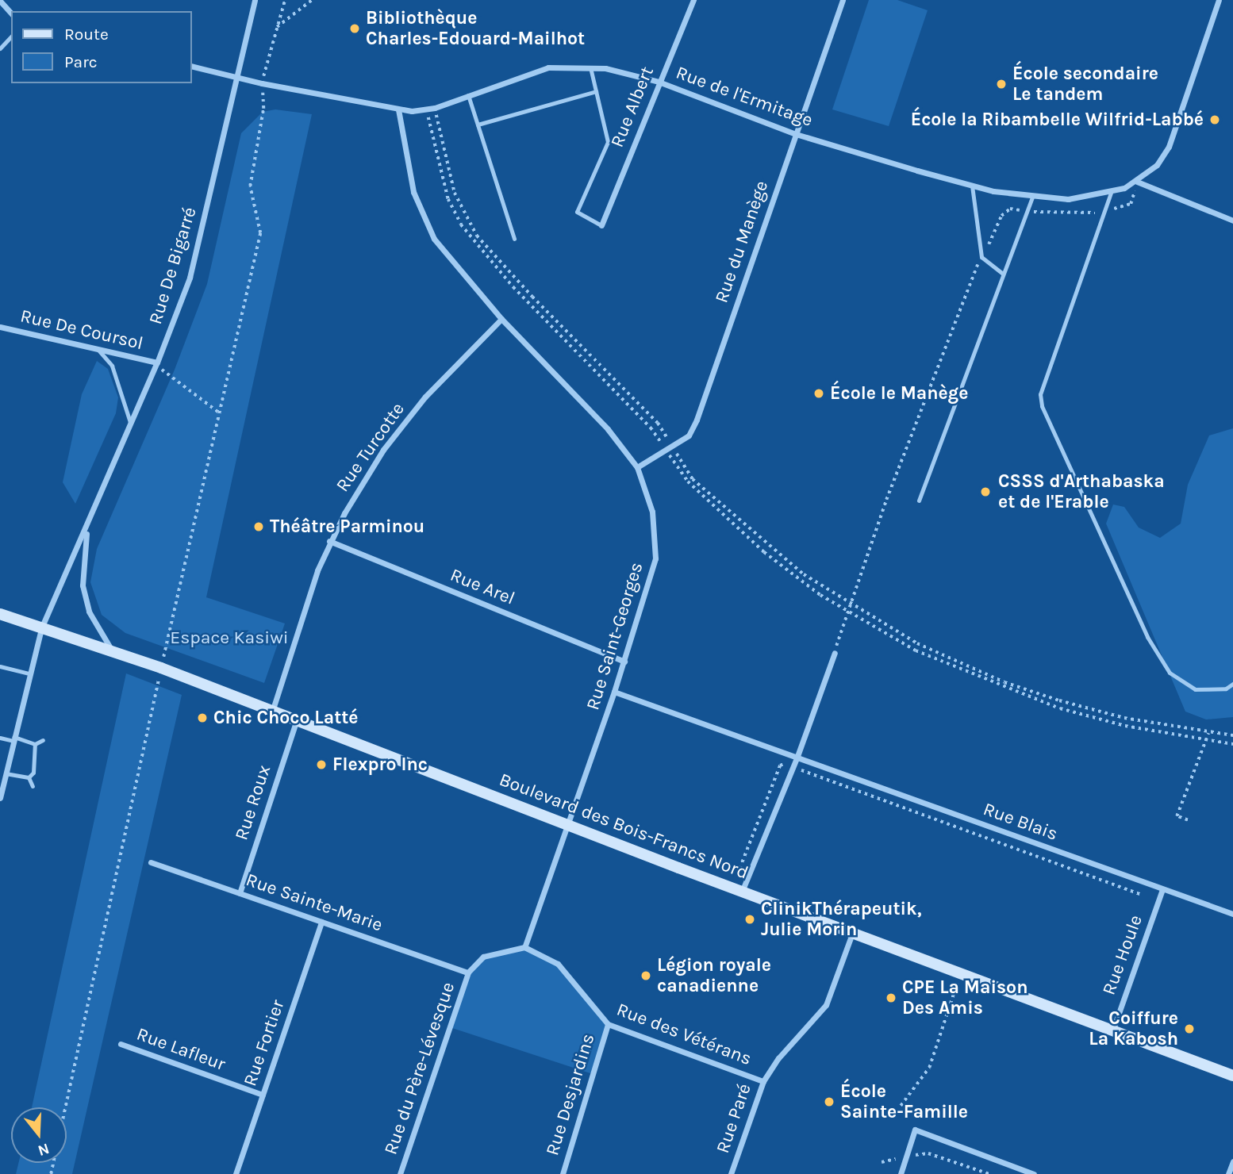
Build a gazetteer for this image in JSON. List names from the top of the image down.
{
  "streets": {
    "street": [
      "Rue de l'Ermitage",
      "Rue Albert",
      "Rue du Manège",
      "Rue De Bigarré",
      "Rue De Coursol",
      "Rue Turcotte",
      "Rue Arel",
      "Rue Saint-Georges",
      "Rue Roux",
      "Rue Blais",
      "Boulevard des Bois-Francs Nord",
      "Rue Sainte-Marie",
      "Rue Houle",
      "Rue des Vétérans",
      "Rue Fortier",
      "Rue Lafleur",
      "Rue du Père-Lévesque",
      "Rue Desjardins",
      "Rue Paré"
    ]
  },
  "crossings": [
    ["Rue de l'Ermitage", "Rue Albert"],
    ["Rue de l'Ermitage", "Rue du Manège"],
    ["Rue de l'Ermitage", "Rue De Bigarré"],
    ["Rue de l'Ermitage", "Rue Saint-Georges"],
    ["Rue du Manège", "Rue Saint-Georges"],
    ["Rue De Bigarré", "Rue De Coursol"],
    ["Rue De Bigarré", "Boulevard des Bois-Francs Nord"],
    ["Rue Turcotte", "Rue Arel"],
    ["Rue Turcotte", "Rue Saint-Georges"],
    ["Rue Turcotte", "Boulevard des Bois-Francs Nord"],
    ["Rue Arel", "Rue Saint-Georges"],
    ["Rue Saint-Georges", "Rue Blais"],
    ["Rue Saint-Georges", "Boulevard des Bois-Francs Nord"],
    ["Rue Saint-Georges", "Rue des Vétérans"],
    ["Rue Roux", "Boulevard des Bois-Francs Nord"],
    ["Rue Roux", "Rue Sainte-Marie"],
    ["Rue Blais", "Rue Houle"],
    ["Boulevard des Bois-Francs Nord", "Rue Houle"],
    ["Boulevard des Bois-Francs Nord", "Rue Paré"],
    ["Rue Sainte-Marie", "Rue Fortier"],
    ["Rue Sainte-Marie", "Rue du Père-Lévesque"],
    ["Rue des Vétérans", "Rue Desjardins"],
    ["Rue des Vétérans", "Rue Paré"],
    ["Rue Fortier", "Rue Lafleur"]
  ],
  "parks": ["Espace Kasiwi"],
  "places": [
    "Bibliothèque Charles-Edouard-Mailhot",
    "École secondaire Le tandem",
    "École la Ribambelle Wilfrid-Labbé",
    "École le Manège",
    "CSSS d'Arthabaska et de l'Erable",
    "Théâtre Parminou",
    "Chic Choco Latté",
    "Flexpro Inc",
    "ClinikThérapeutik, Julie Morin",
    "Légion royale canadienne",
    "CPE La Maison Des Amis",
    "Coiffure La Kabosh",
    "École Sainte-Famille"
  ],
  "legend": ["Route", "Parc"],
  "north": "bottom"
}
